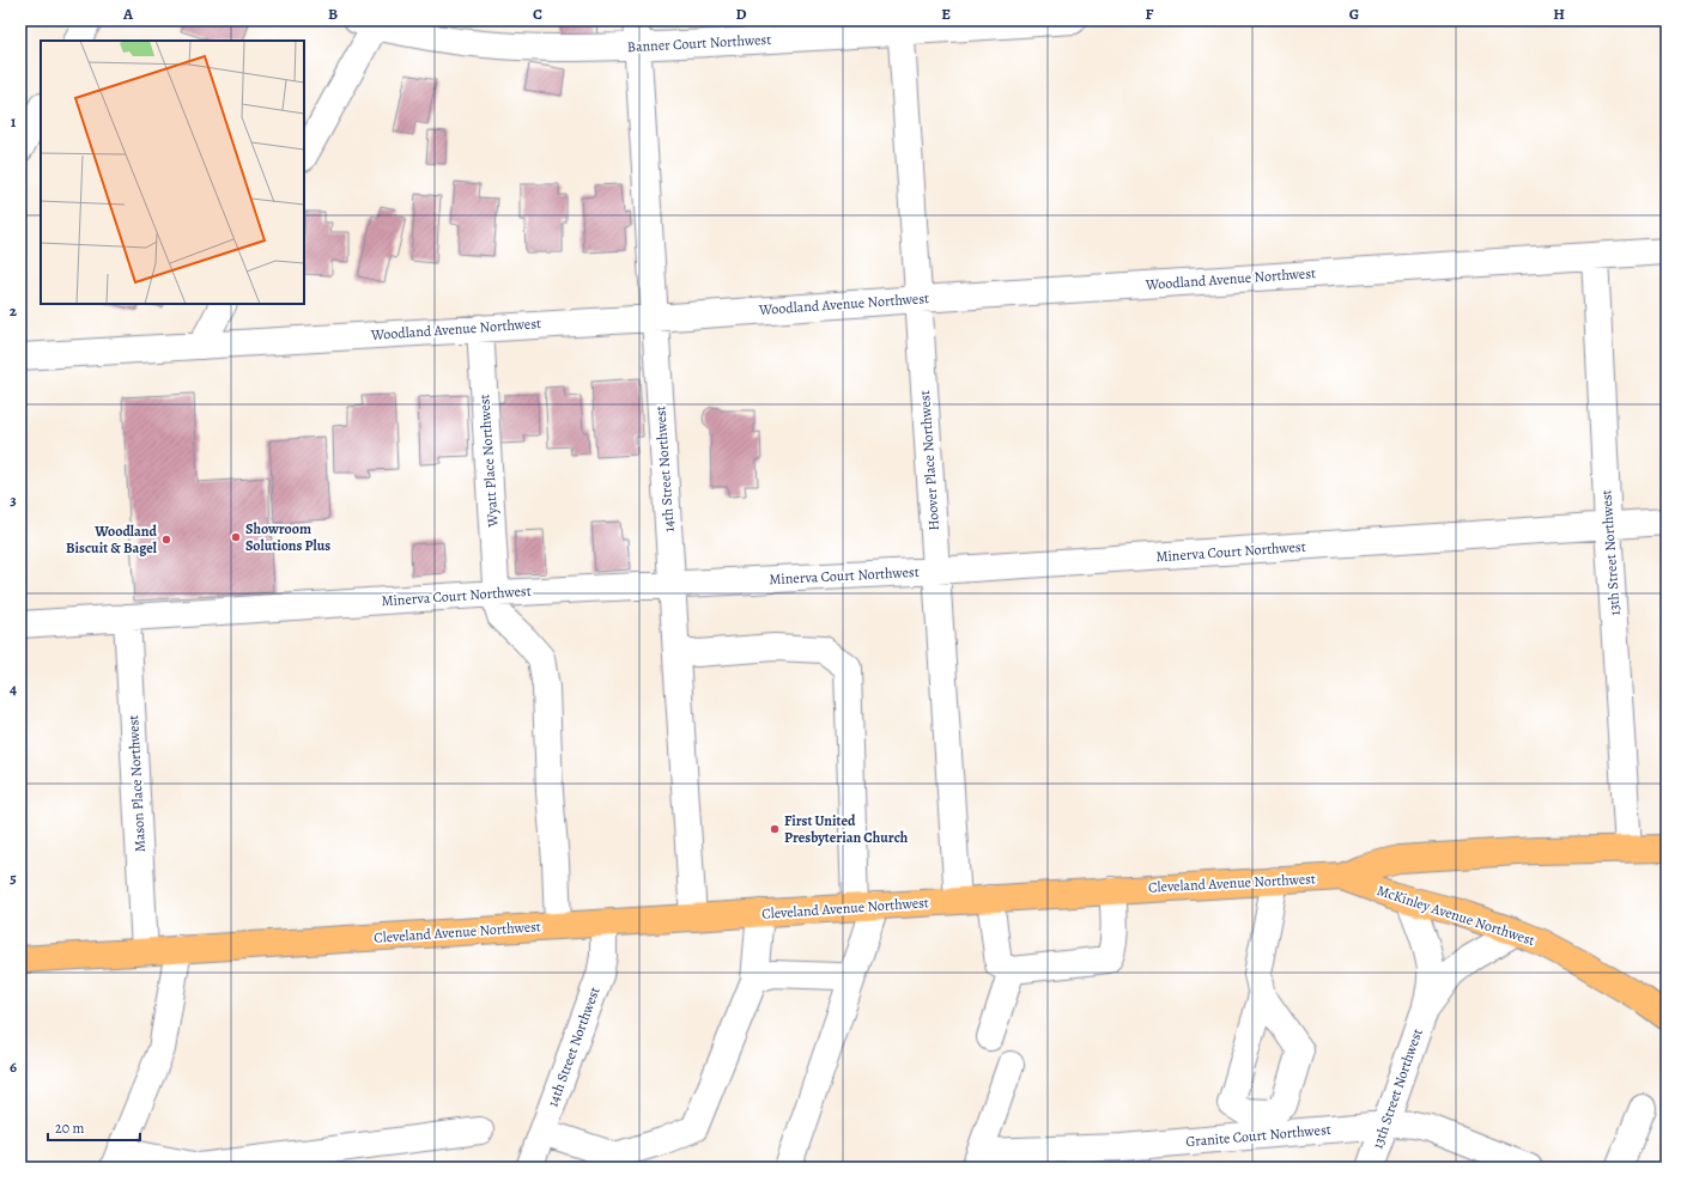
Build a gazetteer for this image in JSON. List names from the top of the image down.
{
  "streets": {
    "main road": ["Cleveland Avenue Northwest", "McKinley Avenue Northwest"],
    "street": [
      "Banner Court Northwest",
      "Woodland Avenue Northwest",
      "Wyatt Place Northwest",
      "Hoover Place Northwest",
      "14th Street Northwest",
      "Minerva Court Northwest",
      "13th Street Northwest",
      "Mason Place Northwest",
      "Granite Court Northwest"
    ]
  },
  "crossings": [
    ["Banner Court Northwest", "Hoover Place Northwest"],
    ["Banner Court Northwest", "14th Street Northwest"],
    ["Woodland Avenue Northwest", "Wyatt Place Northwest"],
    ["Woodland Avenue Northwest", "Hoover Place Northwest"],
    ["Woodland Avenue Northwest", "14th Street Northwest"],
    ["Woodland Avenue Northwest", "13th Street Northwest"],
    ["Wyatt Place Northwest", "Minerva Court Northwest"],
    ["Wyatt Place Northwest", "Cleveland Avenue Northwest"],
    ["Hoover Place Northwest", "Minerva Court Northwest"],
    ["Hoover Place Northwest", "Cleveland Avenue Northwest"],
    ["14th Street Northwest", "Minerva Court Northwest"],
    ["14th Street Northwest", "Cleveland Avenue Northwest"],
    ["Minerva Court Northwest", "13th Street Northwest"],
    ["Minerva Court Northwest", "Mason Place Northwest"],
    ["13th Street Northwest", "Cleveland Avenue Northwest"],
    ["13th Street Northwest", "McKinley Avenue Northwest"],
    ["13th Street Northwest", "Granite Court Northwest"],
    ["Mason Place Northwest", "Cleveland Avenue Northwest"],
    ["Cleveland Avenue Northwest", "McKinley Avenue Northwest"]
  ],
  "places": ["Showroom Solutions Plus", "Woodland Biscuit & Bagel", "First United Presbyterian Church"],
  "scale_bar": "20 m",
  "grid": {
    "columns": [
      "A",
      "B",
      "C",
      "D",
      "E",
      "F",
      "G",
      "H"
    ],
    "rows": [
      "1",
      "2",
      "3",
      "4",
      "5",
      "6"
    ]
  }
}
